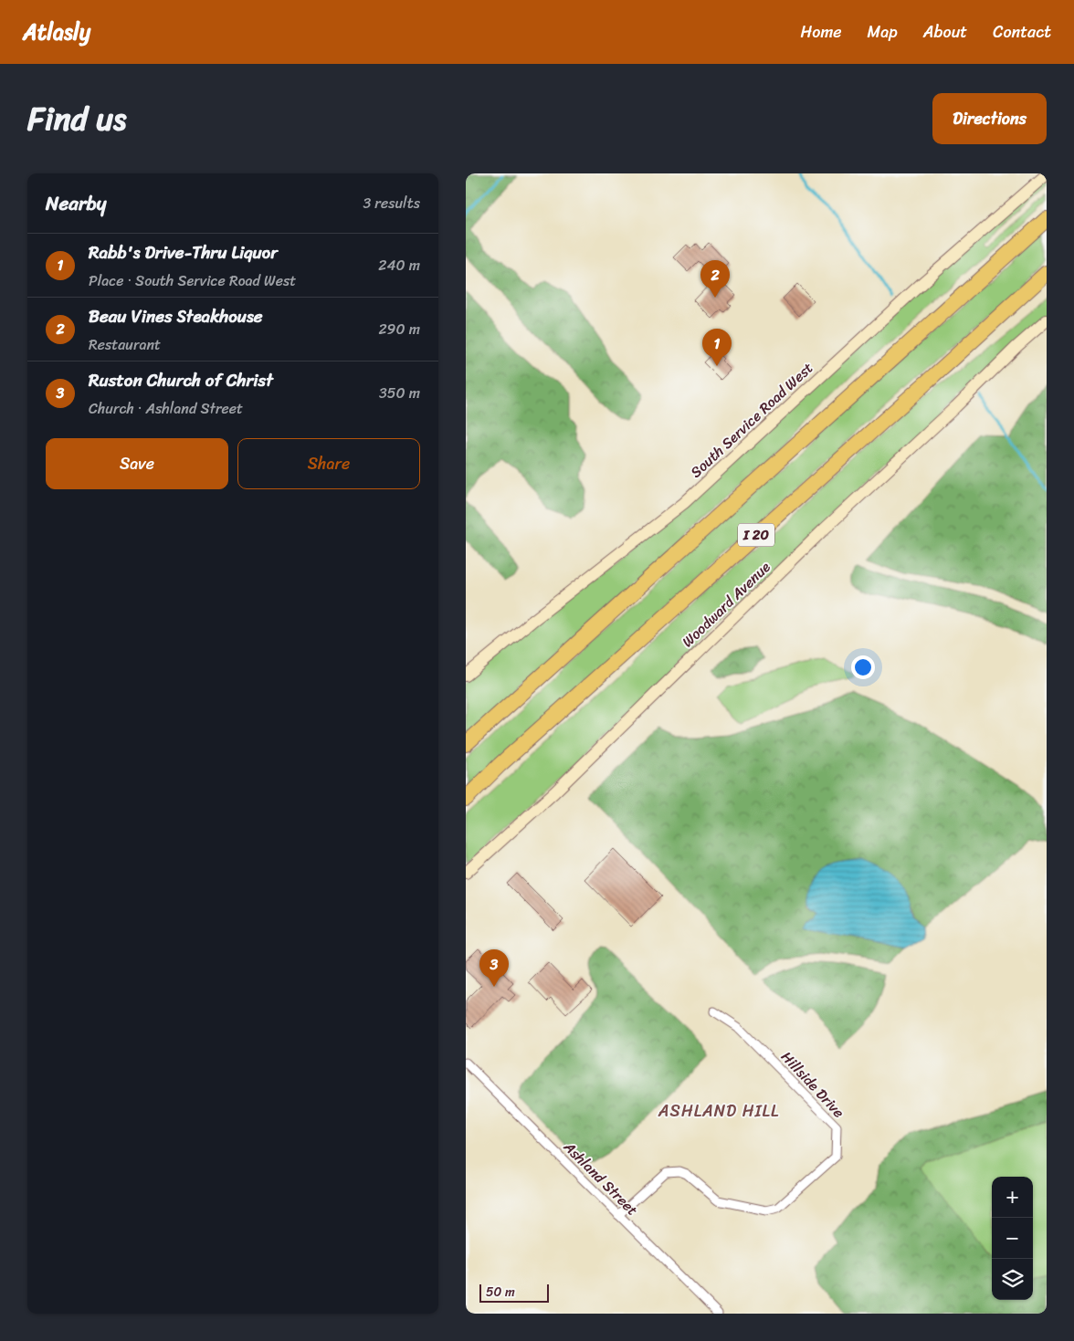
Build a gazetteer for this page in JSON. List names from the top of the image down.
{
  "streets": {
    "highway": ["I 20"],
    "main road": ["South Service Road West", "Woodward Avenue"],
    "street": ["Hillside Drive", "Ashland Street"]
  },
  "crossings": [
    ["Hillside Drive", "Ashland Street"]
  ],
  "districts": ["ASHLAND HILL"],
  "scale_bar": "50 m",
  "page": {
    "header": "Atlasly",
    "nav": [
      "Home",
      "Map",
      "About",
      "Contact"
    ],
    "title": "Find us",
    "buttons": [
      "Directions",
      ["Save", "Share"]
    ],
    "heading": ["Nearby", "3 results"],
    "list": [
      {
        "mark": "1",
        "name": "Rabb's Drive-Thru Liquor",
        "note": "Place · South Service Road West",
        "value": "240 m"
      },
      {
        "mark": "2",
        "name": "Beau Vines Steakhouse",
        "note": "Restaurant",
        "value": "290 m"
      },
      {
        "mark": "3",
        "name": "Ruston Church of Christ",
        "note": "Church · Ashland Street",
        "value": "350 m"
      }
    ],
    "pins": ["2", "1", "3"],
    "map_buttons": ["+", "−"],
    "scale": "50 m"
  }
}
